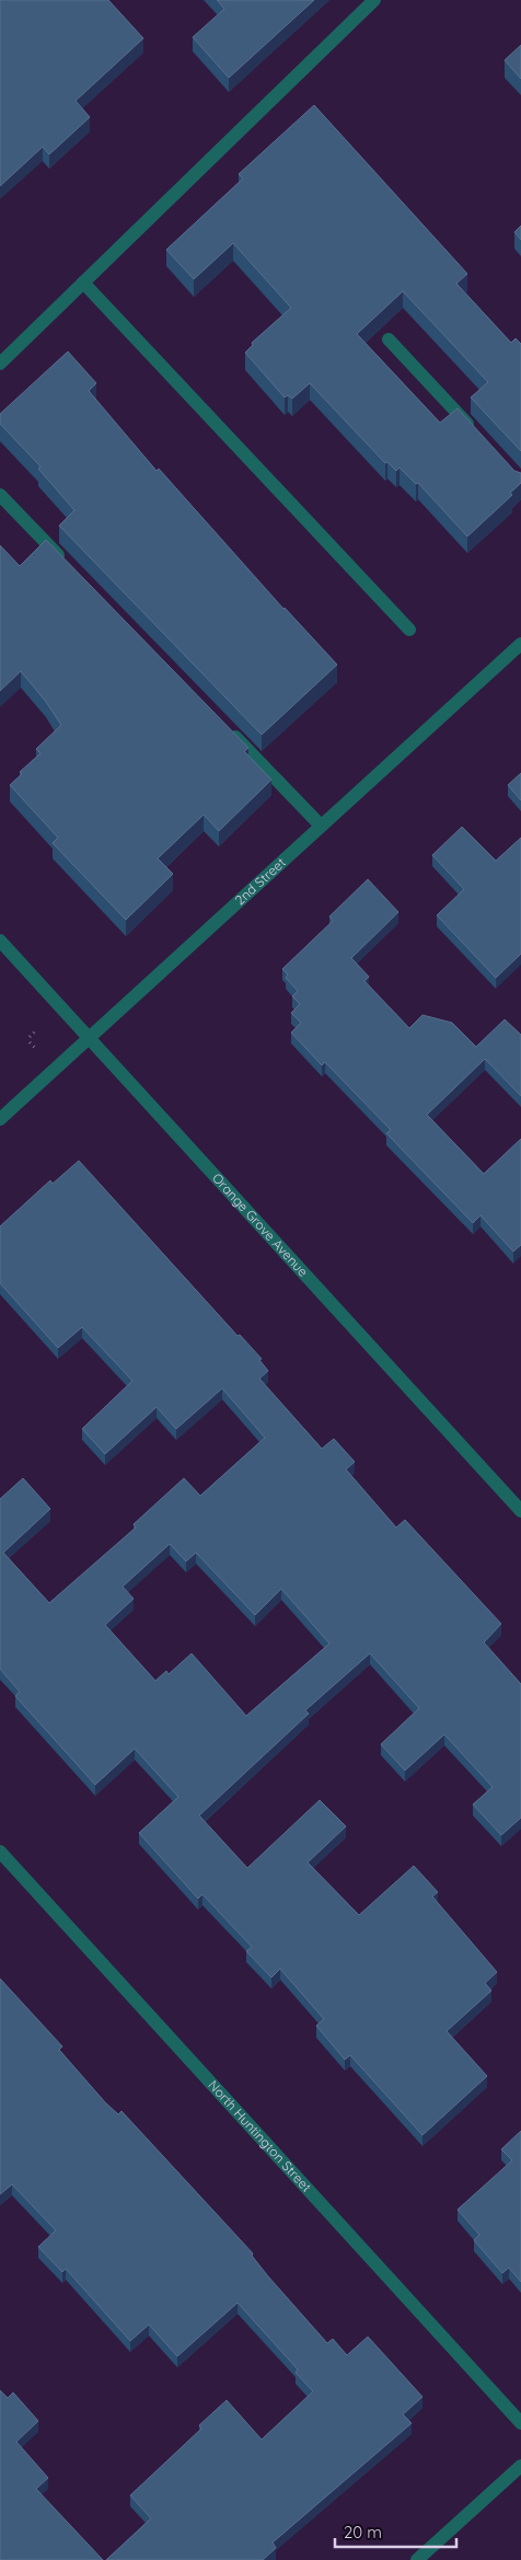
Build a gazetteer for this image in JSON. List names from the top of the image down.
{
  "streets": {
    "street": ["2nd Street", "Orange Grove Avenue", "North Huntington Street"]
  },
  "crossings": [
    ["2nd Street", "Orange Grove Avenue"]
  ],
  "scale_bar": "20 m"
}
